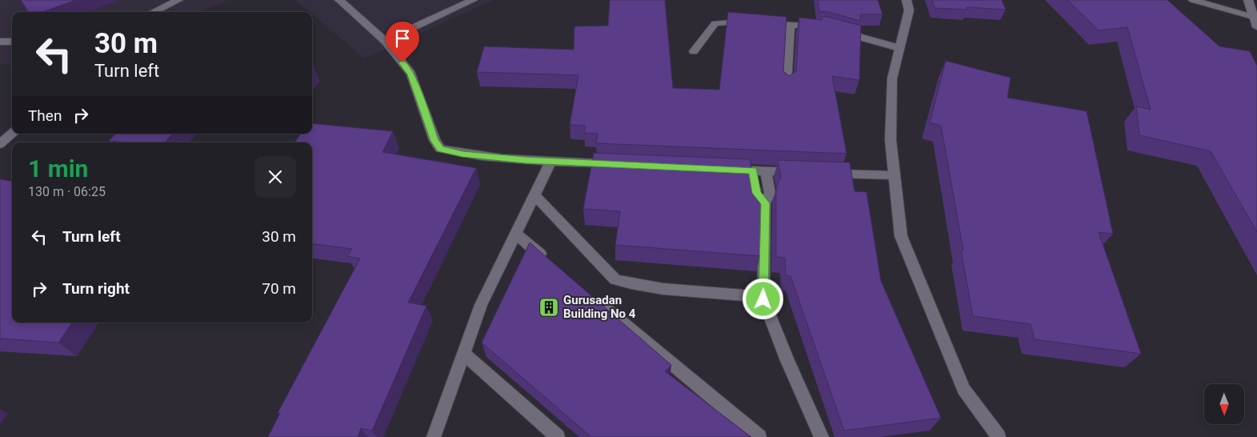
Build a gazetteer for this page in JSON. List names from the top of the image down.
{
  "places": {
    "building": ["Gurusadan Building No 4"]
  },
  "north": "bottom",
  "page": {
    "turn": ["30 m", "Turn left"],
    "then": "Then",
    "heading": ["1 min", "130 m · 06:25"],
    "list": [
      {
        "name": "Turn left",
        "value": "30 m"
      },
      {
        "name": "Turn right",
        "value": "70 m"
      }
    ]
  }
}
